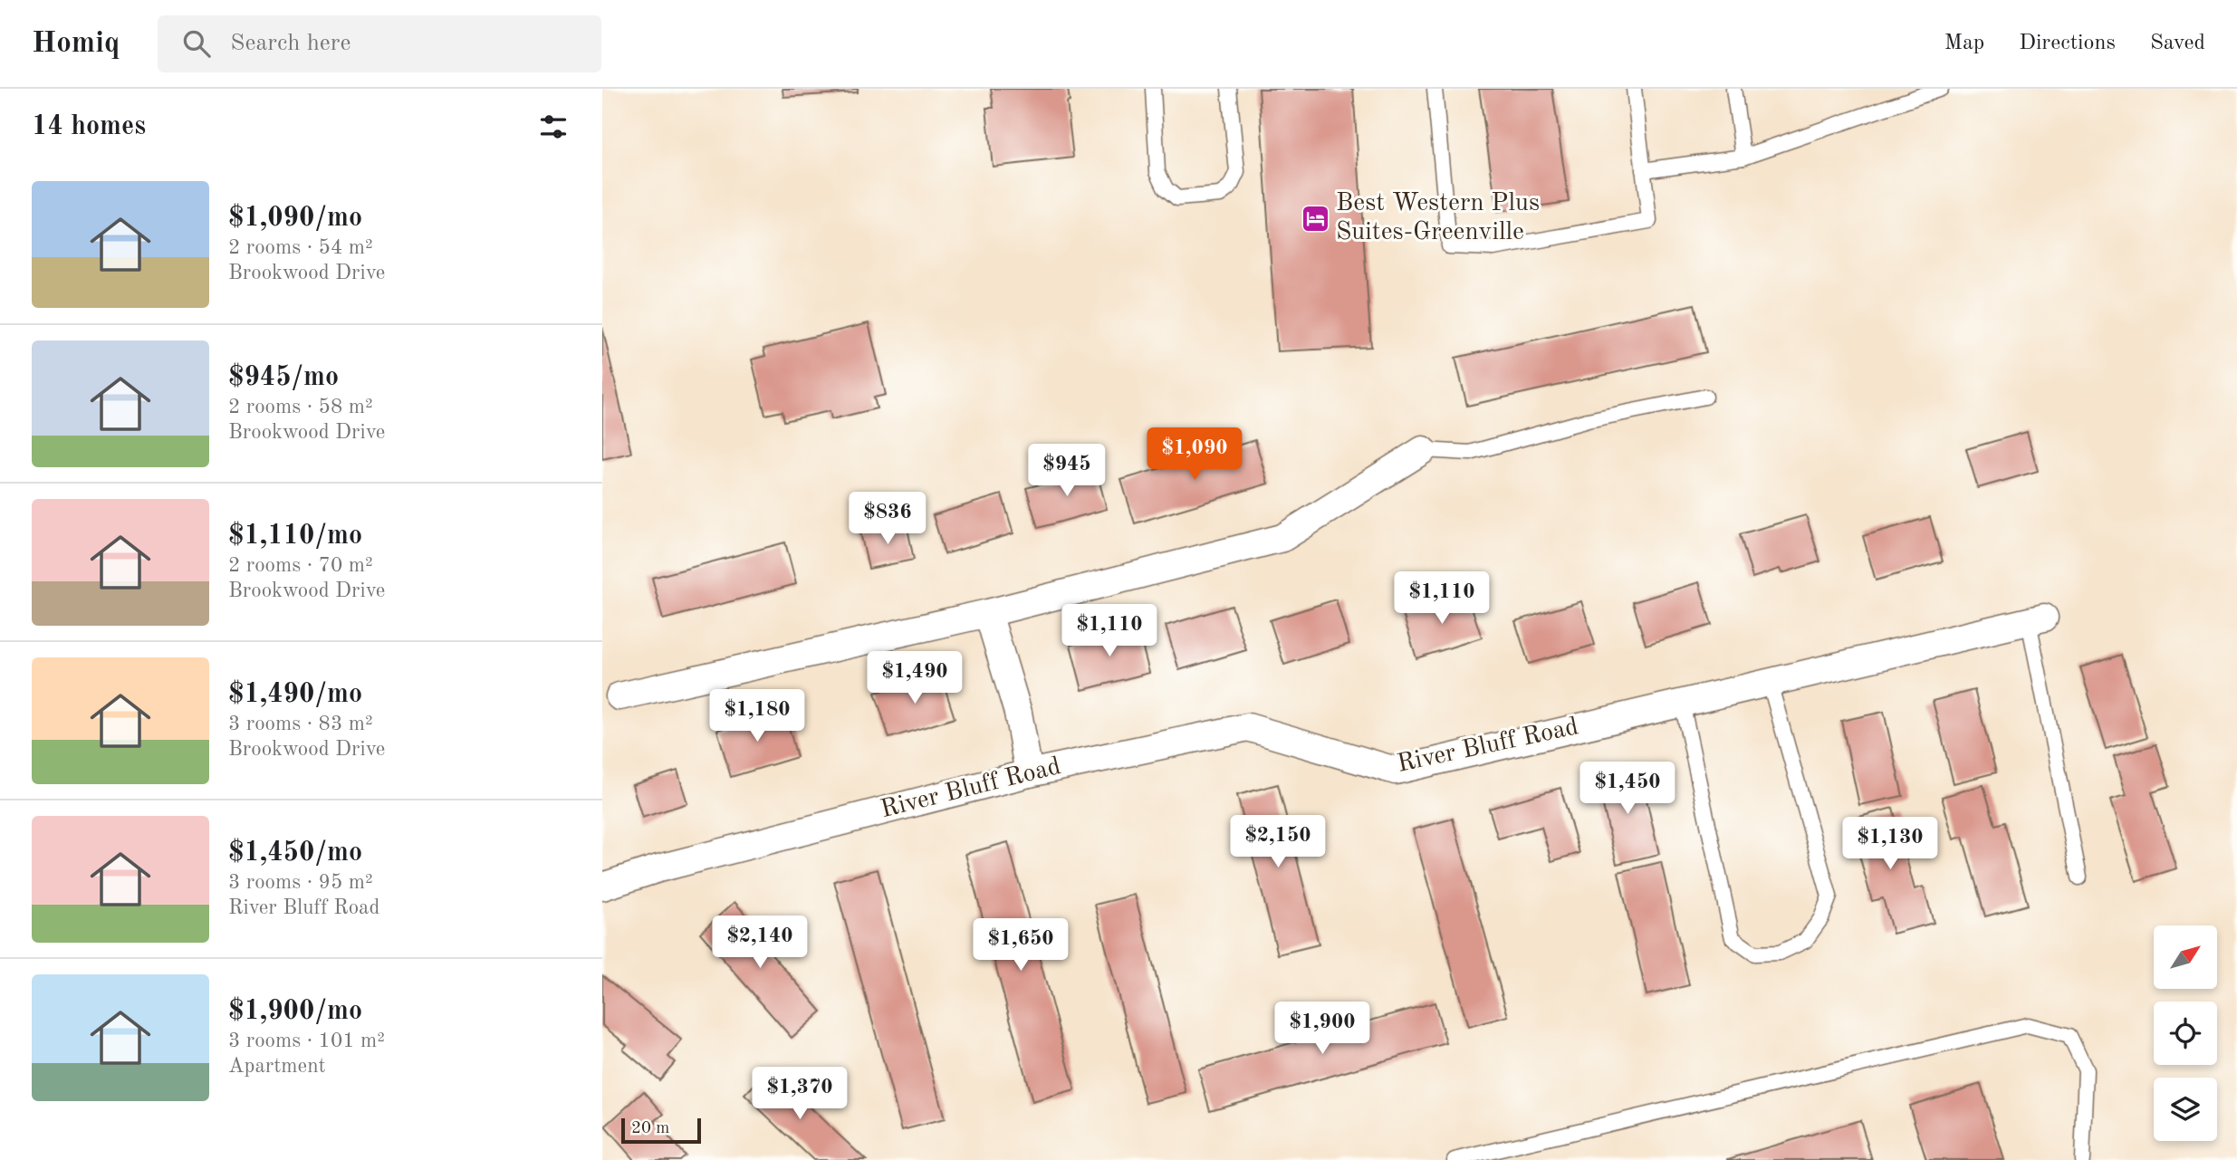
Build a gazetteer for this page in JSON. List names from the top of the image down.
{
  "streets": {
    "street": ["River Bluff Road"]
  },
  "places": {
    "hotel": ["Best Western Plus Suites-Greenville"]
  },
  "scale_bar": "20 m",
  "north": "top right",
  "page": {
    "header": "Homiq",
    "search": "Search here",
    "nav": ["Map", "Directions", "Saved"],
    "heading": "14 homes",
    "list": [
      {
        "name": "$1,090/mo",
        "note": "2 rooms · 54 m² · Brookwood Drive"
      },
      {
        "name": "$945/mo",
        "note": "2 rooms · 58 m² · Brookwood Drive"
      },
      {
        "name": "$1,110/mo",
        "note": "2 rooms · 70 m² · Brookwood Drive"
      },
      {
        "name": "$1,490/mo",
        "note": "3 rooms · 83 m² · Brookwood Drive"
      },
      {
        "name": "$1,450/mo",
        "note": "3 rooms · 95 m² · River Bluff Road"
      },
      {
        "name": "$1,900/mo",
        "note": "3 rooms · 101 m² · Apartment"
      }
    ],
    "price": [
      "$1,090",
      "$945",
      "$836",
      "$1,110",
      "$1,110",
      "$1,490",
      "$1,180",
      "$1,450",
      "$2,150",
      "$1,130",
      "$2,140",
      "$1,650",
      "$1,900",
      "$1,370"
    ],
    "scale": "20 m"
  }
}
